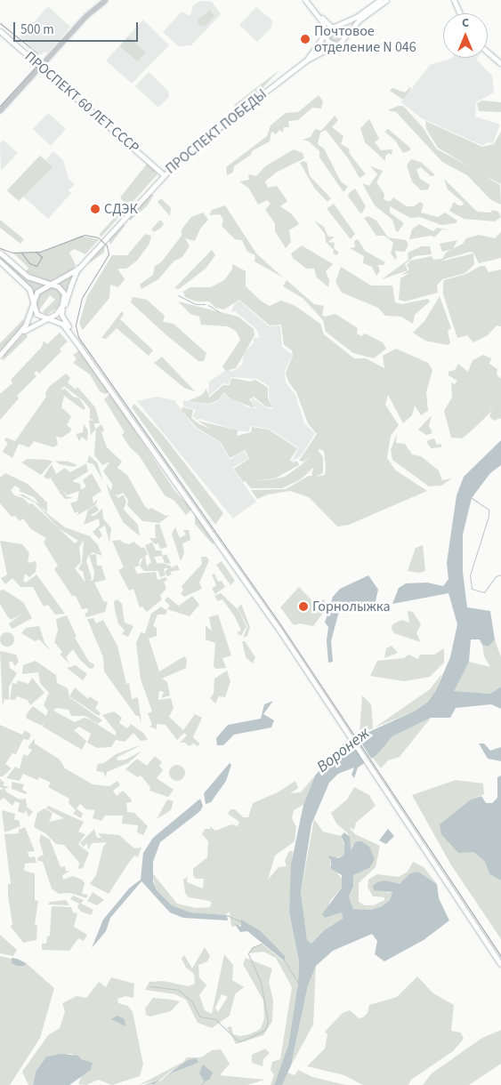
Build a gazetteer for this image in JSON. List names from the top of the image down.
{
  "streets": {
    "main road": ["ПРОСПЕКТ 60 ЛЕТ СССР", "ПРОСПЕКТ ПОБЕДЫ"]
  },
  "crossings": [
    ["ПРОСПЕКТ 60 ЛЕТ СССР", "ПРОСПЕКТ ПОБЕДЫ"]
  ],
  "water": ["Воронеж"],
  "places": ["Почтовое отделение N 046", "СДЭК", "Горнолыжка"],
  "scale_bar": "500 m",
  "north": "top"
}
